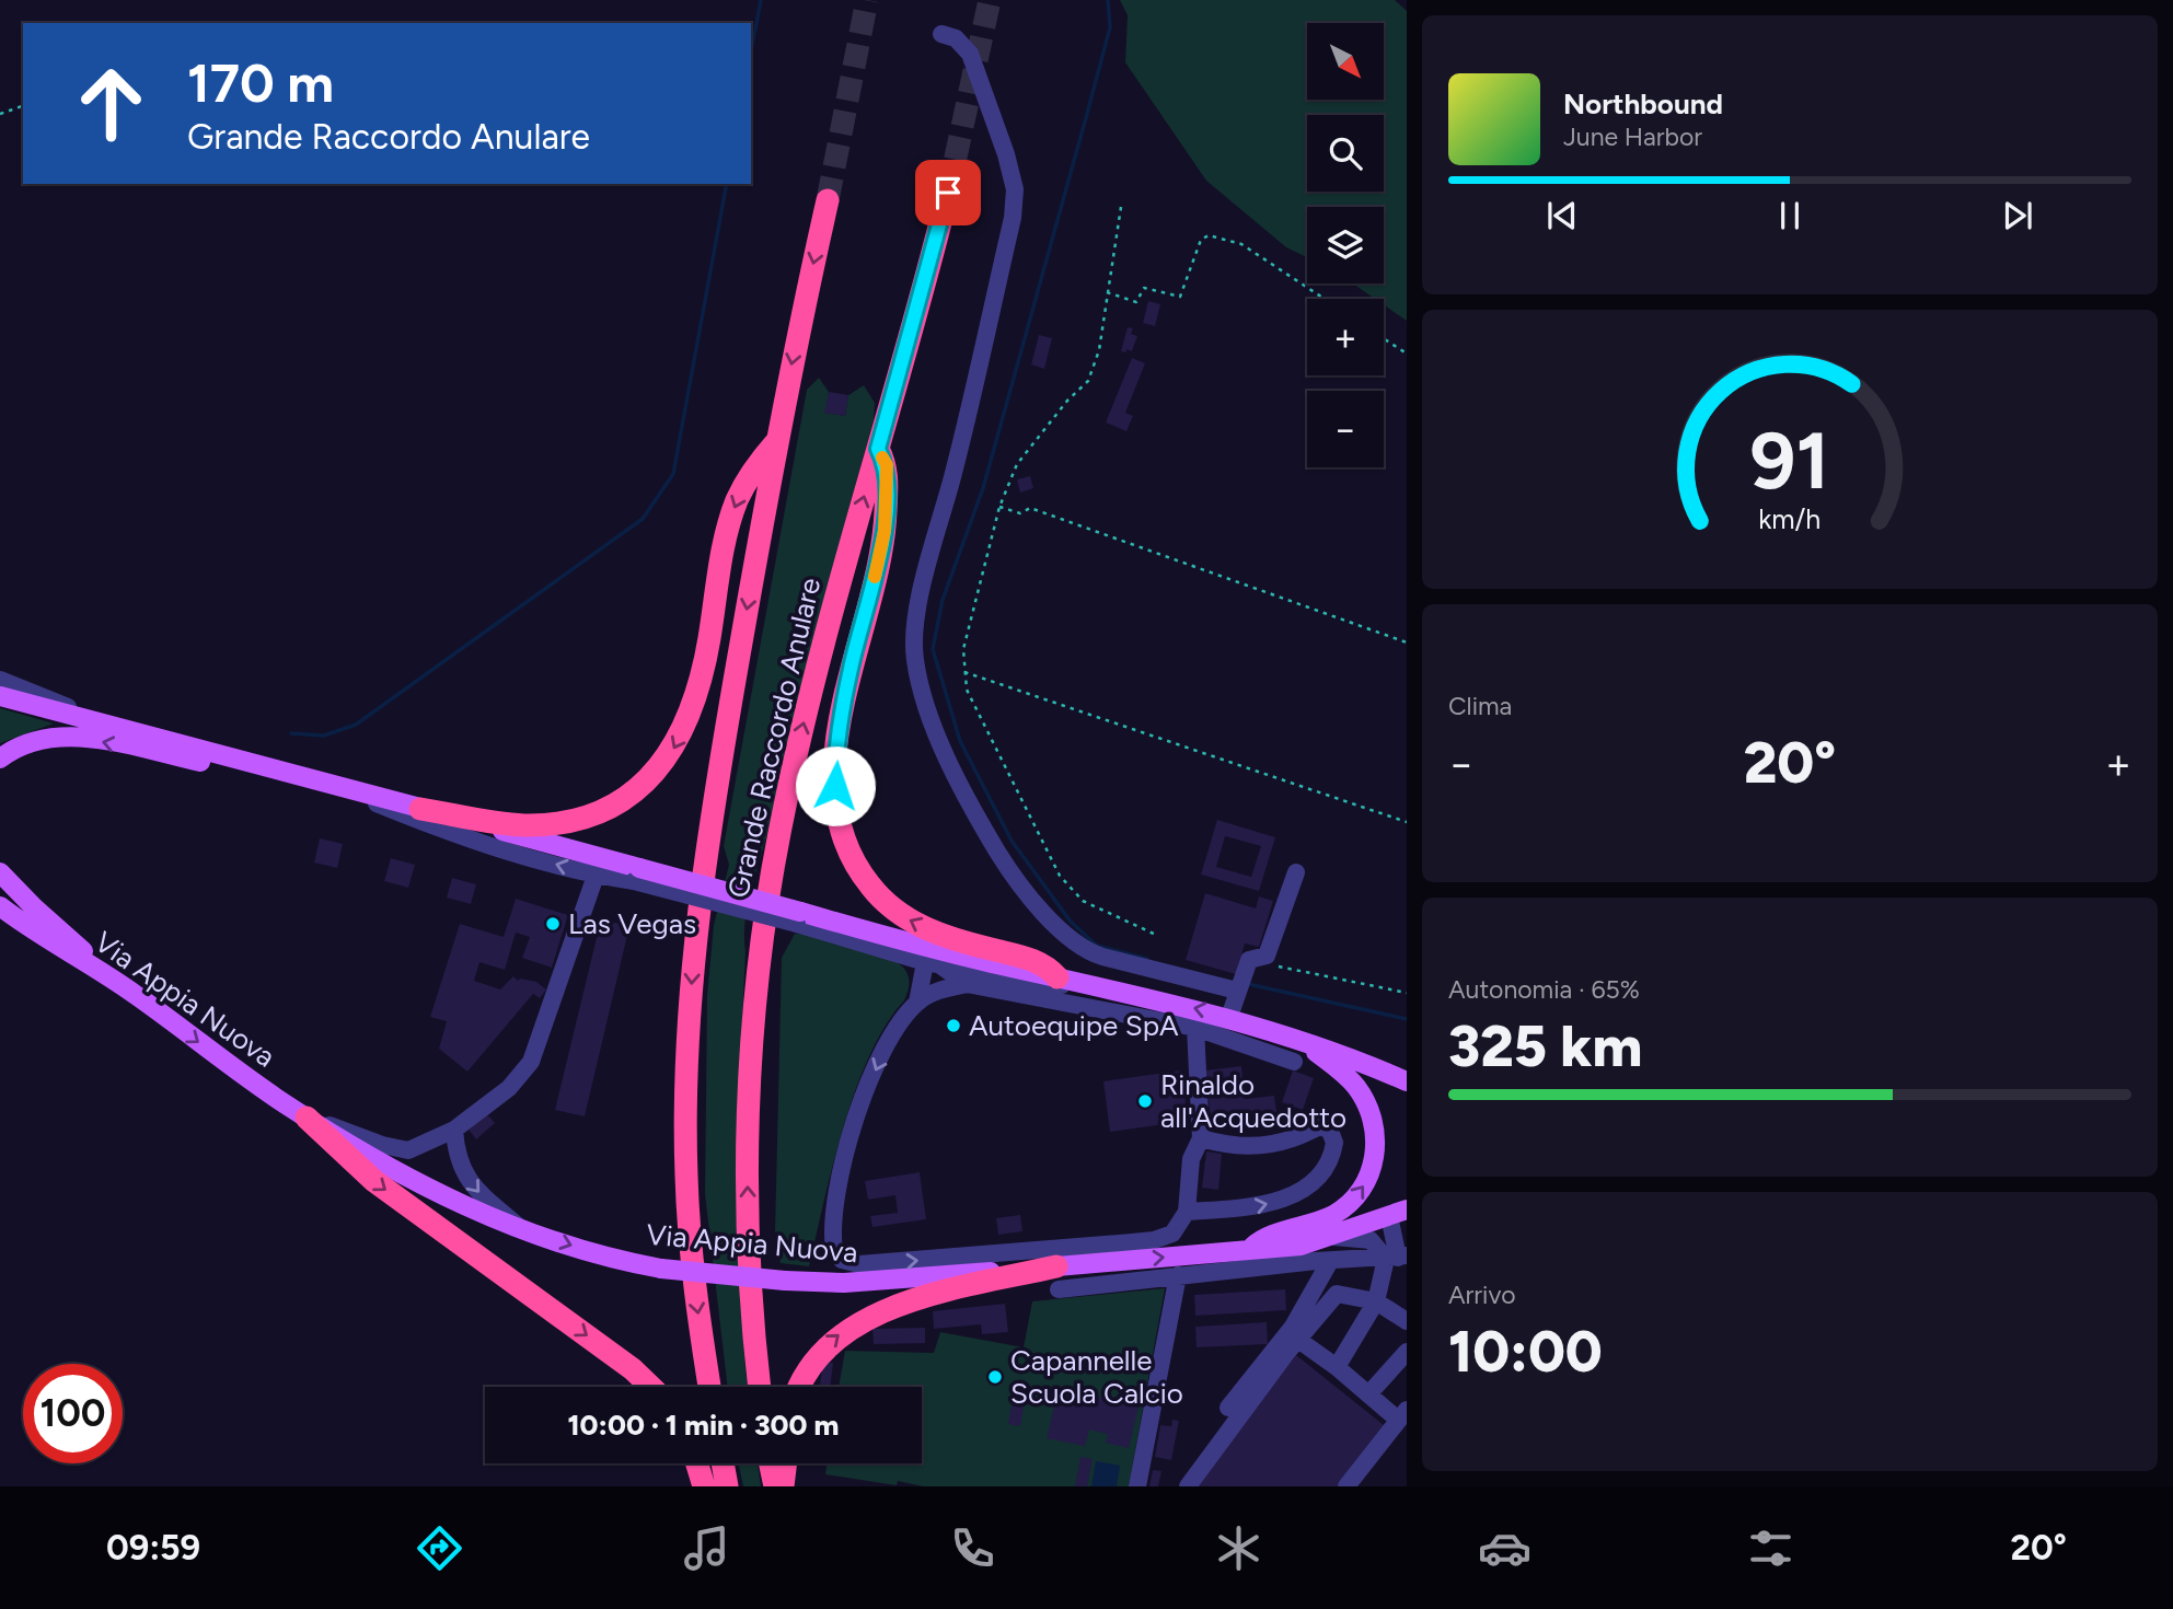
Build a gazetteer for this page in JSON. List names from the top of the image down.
{
  "streets": {
    "highway": ["Grande Raccordo Anulare"],
    "main road": ["Via Appia Nuova"]
  },
  "one_way": ["Via Appia Nuova"],
  "places": [
    "Las Vegas",
    "Autoequipe SpA",
    "Rinaldo all'Acquedotto",
    "Capannelle Scuola Calcio"
  ],
  "north": "bottom right",
  "page": {
    "map_buttons": ["+", "−"],
    "turn": ["170 m", "Grande Raccordo Anulare"],
    "song": ["Northbound", "June Harbor"],
    "tile": [
      "Clima",
      ["Autonomia · 65%", "325 km"],
      ["Arrivo", "10:00"]
    ],
    "heat": ["−", "20°", "+"],
    "limit": "100",
    "trip": "10:00 · 1 min · 300 m",
    "tabs": ["09:59", "20°"],
    "gauge": ["91", "km/h"]
  }
}
